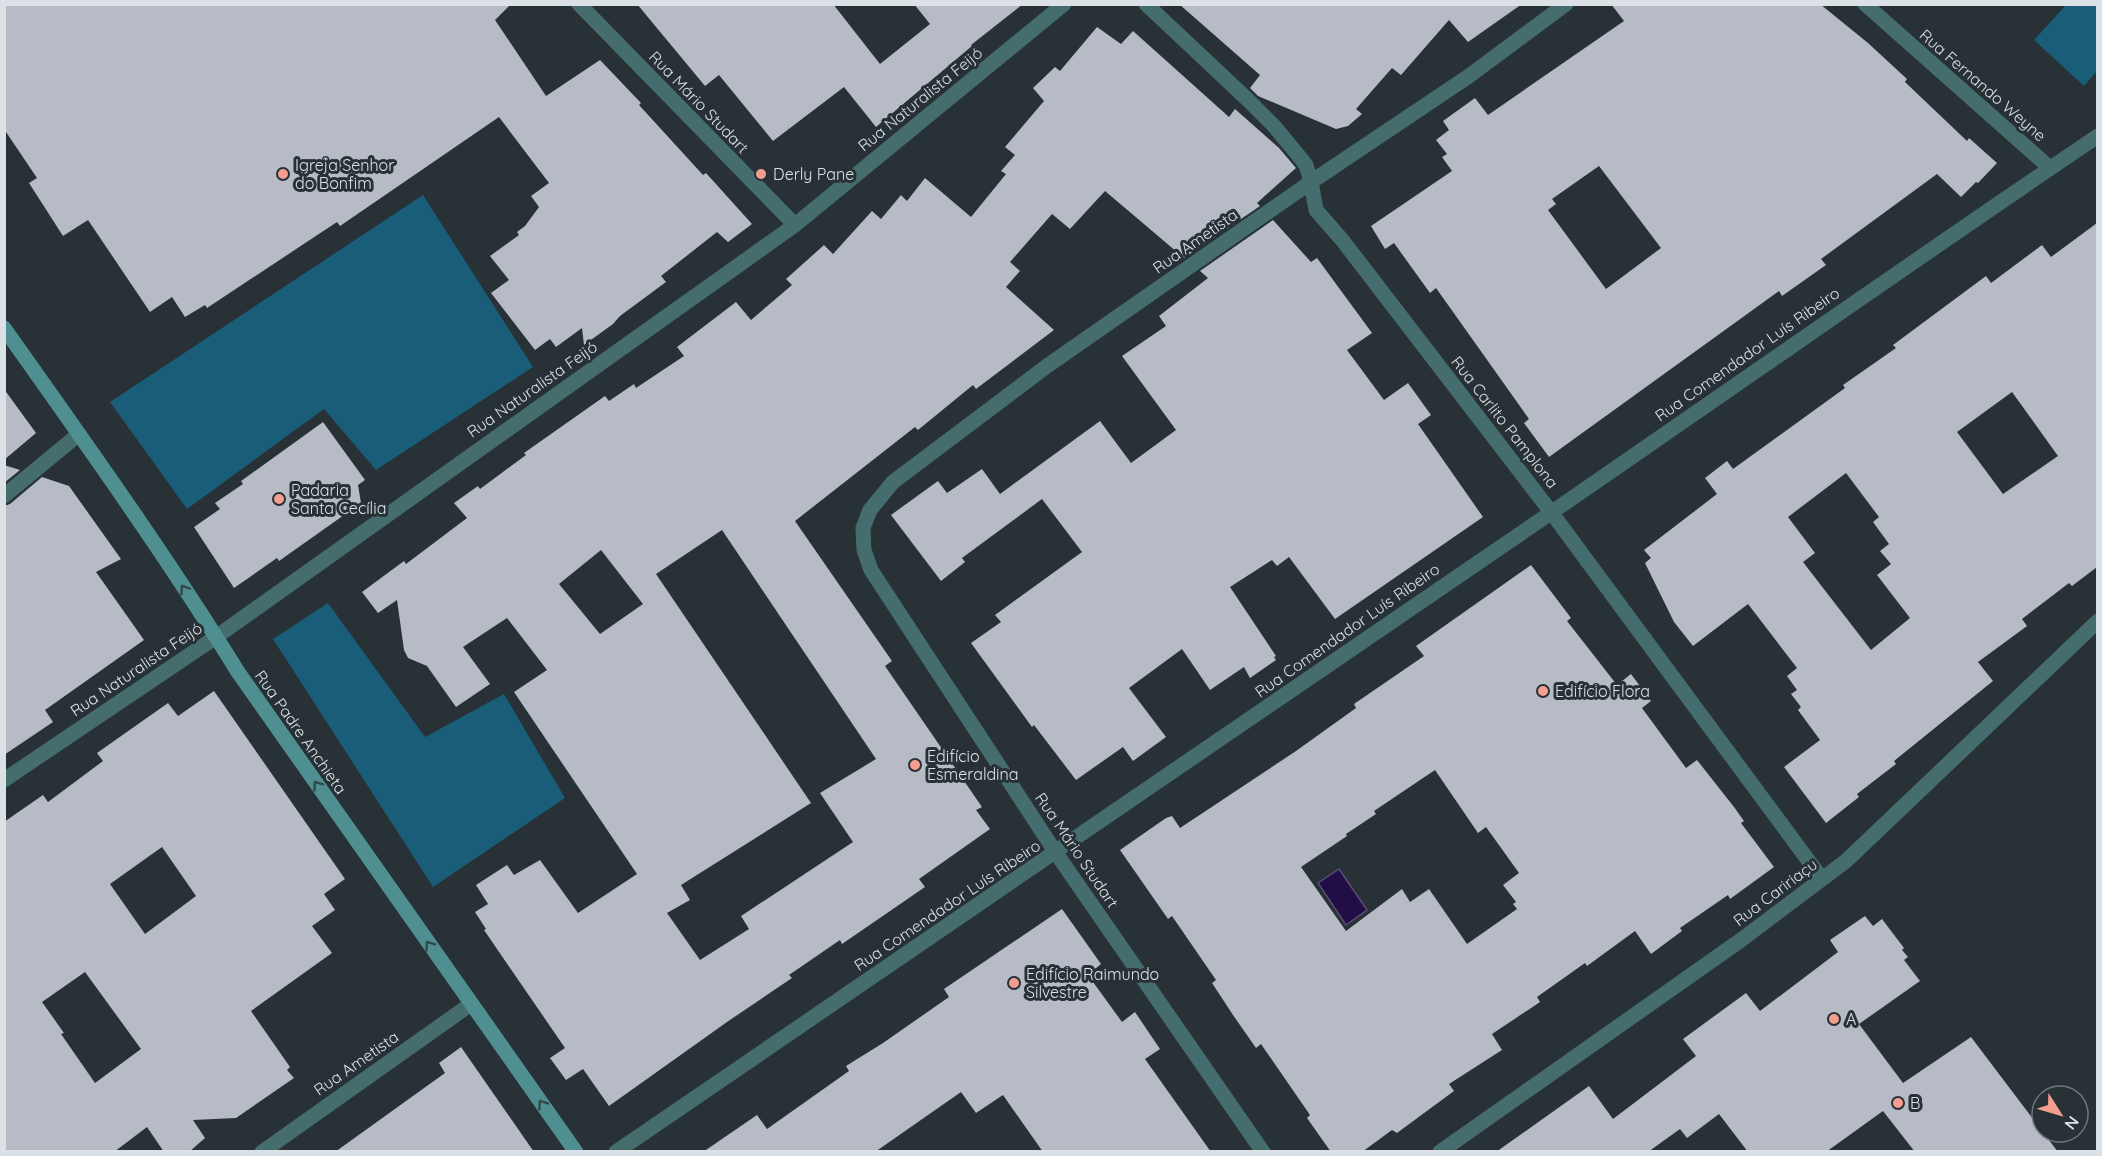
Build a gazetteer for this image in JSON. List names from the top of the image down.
{
  "streets": {
    "street": [
      "Rua Fernando Weyne",
      "Rua Naturalista Feijó",
      "Rua Mário Studart",
      "Rua Ametista",
      "Rua Comendador Luís Ribeiro",
      "Rua Carlito Pamplona",
      "Rua Padre Anchieta",
      "Rua Caririaçu"
    ]
  },
  "crossings": [
    ["Rua Fernando Weyne", "Rua Comendador Luís Ribeiro"],
    ["Rua Naturalista Feijó", "Rua Mário Studart"],
    ["Rua Naturalista Feijó", "Rua Padre Anchieta"],
    ["Rua Mário Studart", "Rua Ametista"],
    ["Rua Mário Studart", "Rua Comendador Luís Ribeiro"],
    ["Rua Ametista", "Rua Carlito Pamplona"],
    ["Rua Ametista", "Rua Padre Anchieta"],
    ["Rua Comendador Luís Ribeiro", "Rua Carlito Pamplona"],
    ["Rua Carlito Pamplona", "Rua Caririaçu"]
  ],
  "one_way": ["Rua Padre Anchieta"],
  "places": [
    "Igreja Senhor do Bonfim",
    "Derly Pane",
    "Padaria Santa Cecília",
    "Edifício Flora",
    "Edifício Esmeraldina",
    "Edifício Raimundo Silvestre",
    "A",
    "B"
  ],
  "north": "bottom right"
}
